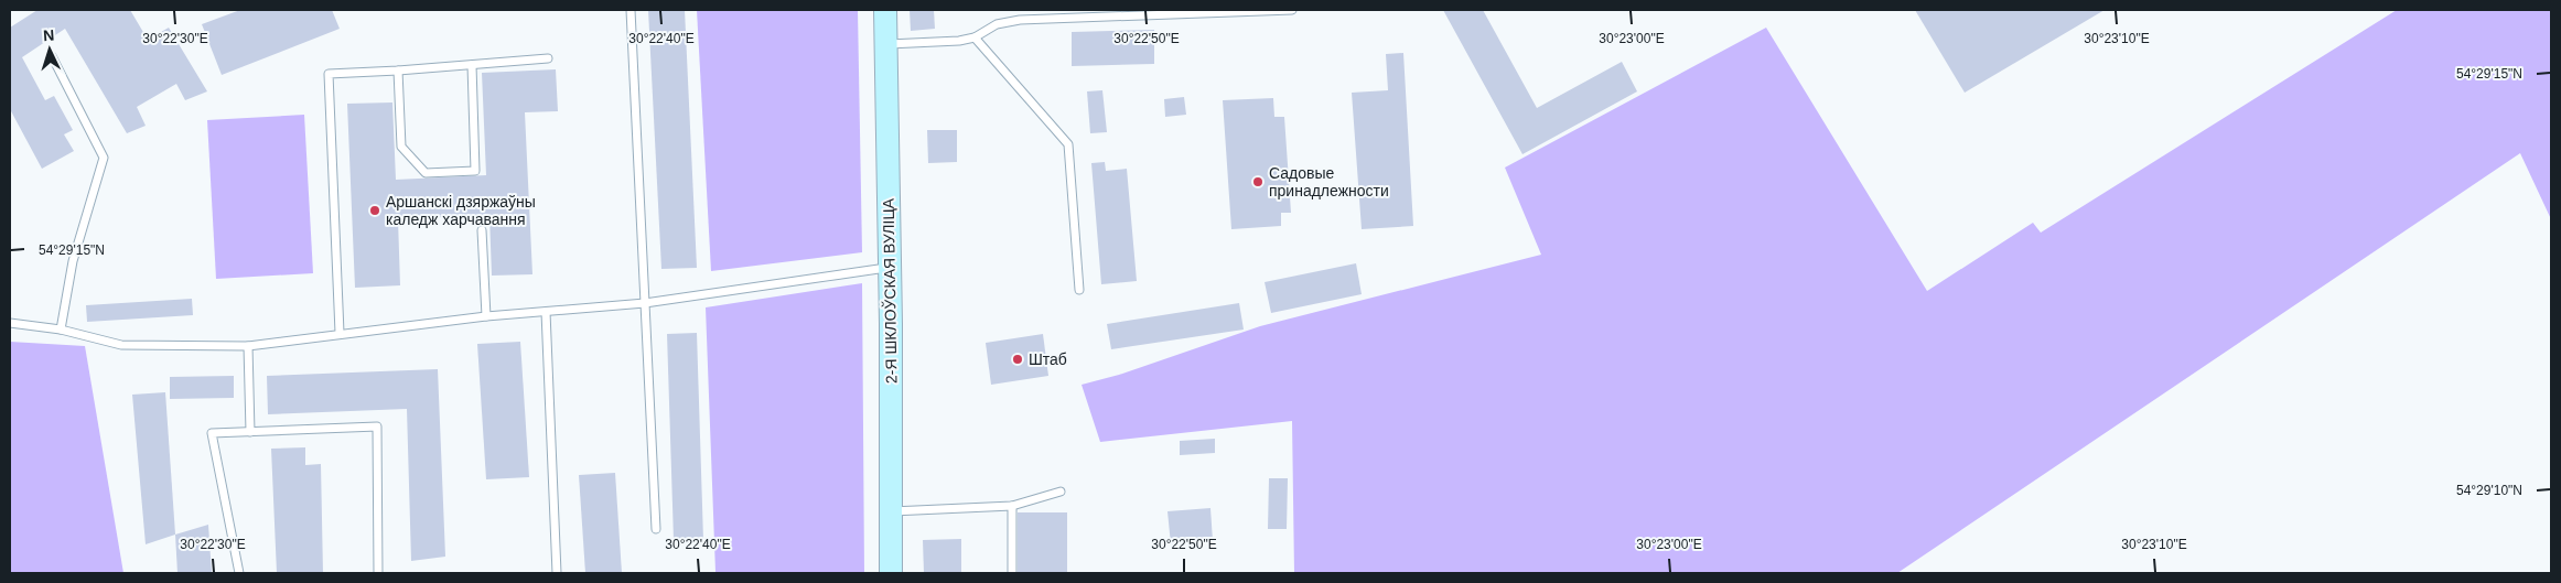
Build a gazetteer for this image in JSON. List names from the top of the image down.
{
  "streets": {
    "street": ["2-Я ШКЛОЎСКАЯ ВУЛІЦА"]
  },
  "places": ["Садовые принадлежности", "Аршанскі дзяржаўны каледж харчавання", "Штаб"],
  "north": "top",
  "coordinates": [
    "30°22'30\"E",
    "30°22'40\"E",
    "30°22'50\"E",
    "30°23'00\"E",
    "30°23'10\"E",
    "54°29'15\"N",
    "54°29'10\"N"
  ]
}
